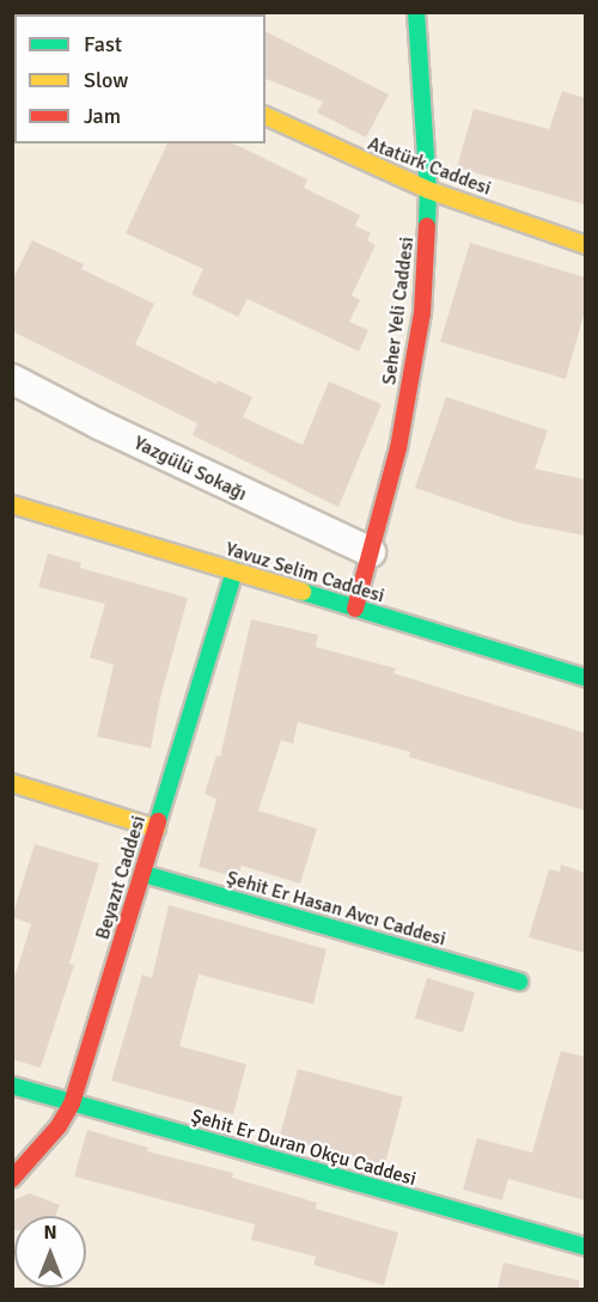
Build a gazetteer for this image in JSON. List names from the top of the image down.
{
  "streets": {
    "street": [
      "Atatürk Caddesi",
      "Seher Yeli Caddesi",
      "Yazgülü Sokağı",
      "Yavuz Selim Caddesi",
      "Beyazıt Caddesi",
      "Şehit Er Hasan Avcı Caddesi",
      "Şehit Er Duran Okçu Caddesi"
    ]
  },
  "crossings": [
    ["Atatürk Caddesi", "Seher Yeli Caddesi"],
    ["Seher Yeli Caddesi", "Yazgülü Sokağı"],
    ["Seher Yeli Caddesi", "Yavuz Selim Caddesi"],
    ["Yavuz Selim Caddesi", "Beyazıt Caddesi"],
    ["Beyazıt Caddesi", "Şehit Er Hasan Avcı Caddesi"],
    ["Beyazıt Caddesi", "Şehit Er Duran Okçu Caddesi"]
  ],
  "legend": ["Fast", "Slow", "Jam"],
  "north": "top"
}
